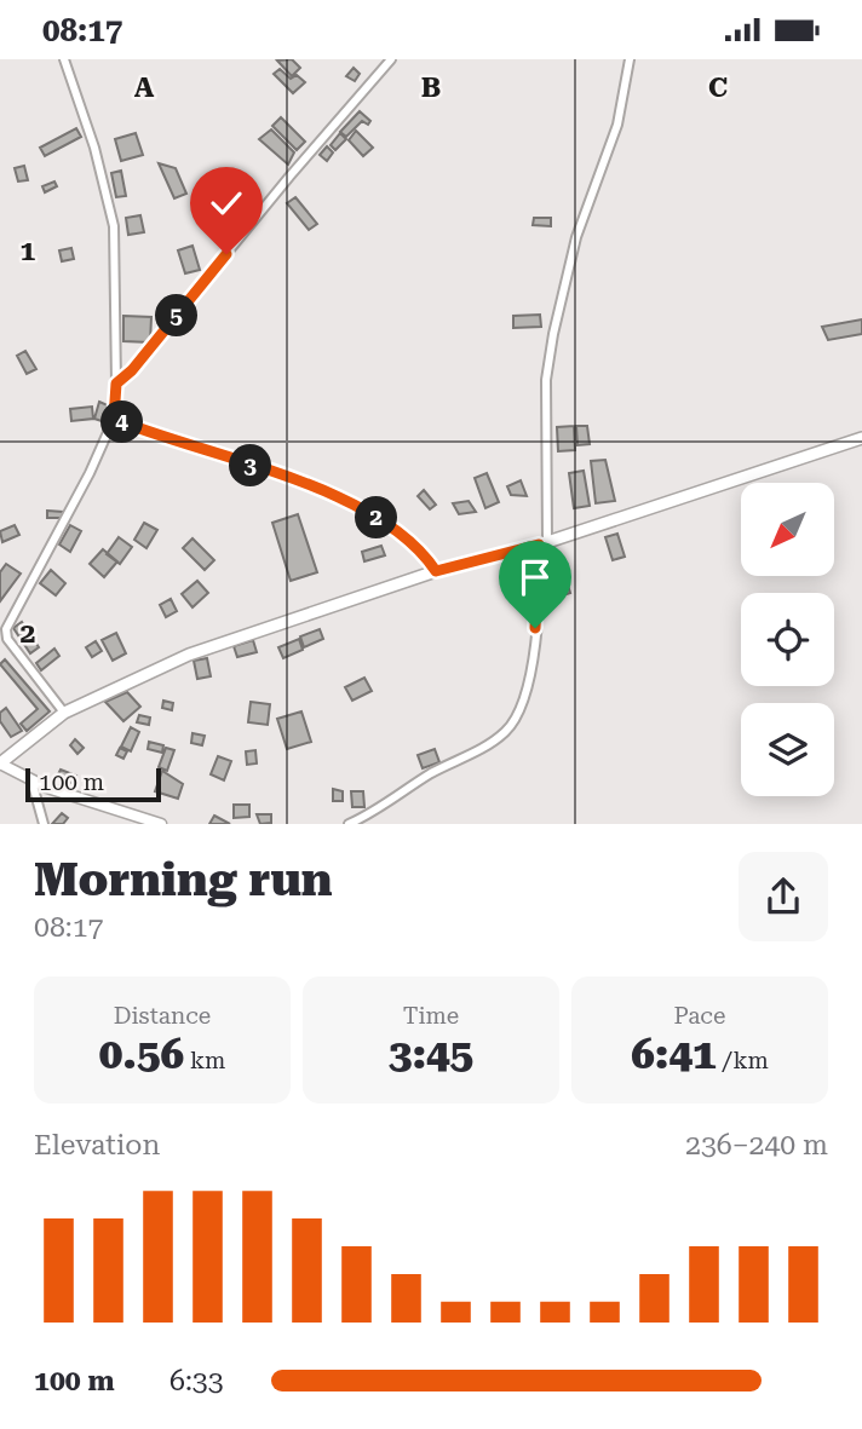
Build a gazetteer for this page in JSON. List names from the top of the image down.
{
  "scale_bar": "100 m",
  "north": "bottom left",
  "page": {
    "status": "08:17",
    "pins": [
      "5",
      "4",
      "3",
      "2"
    ],
    "scale": "100 m",
    "heading": ["Morning run", "08:17"],
    "stats": [
      ["Distance", "0.56 km"],
      ["Time", "3:45"],
      ["Pace", "6:41 /km"]
    ],
    "chart": ["Elevation", "236–240 m"],
    "list": [
      {
        "name": "100 m",
        "note": "6:33"
      }
    ]
  },
  "grid": {
    "columns": ["A", "B", "C"],
    "rows": ["1", "2"]
  }
}
